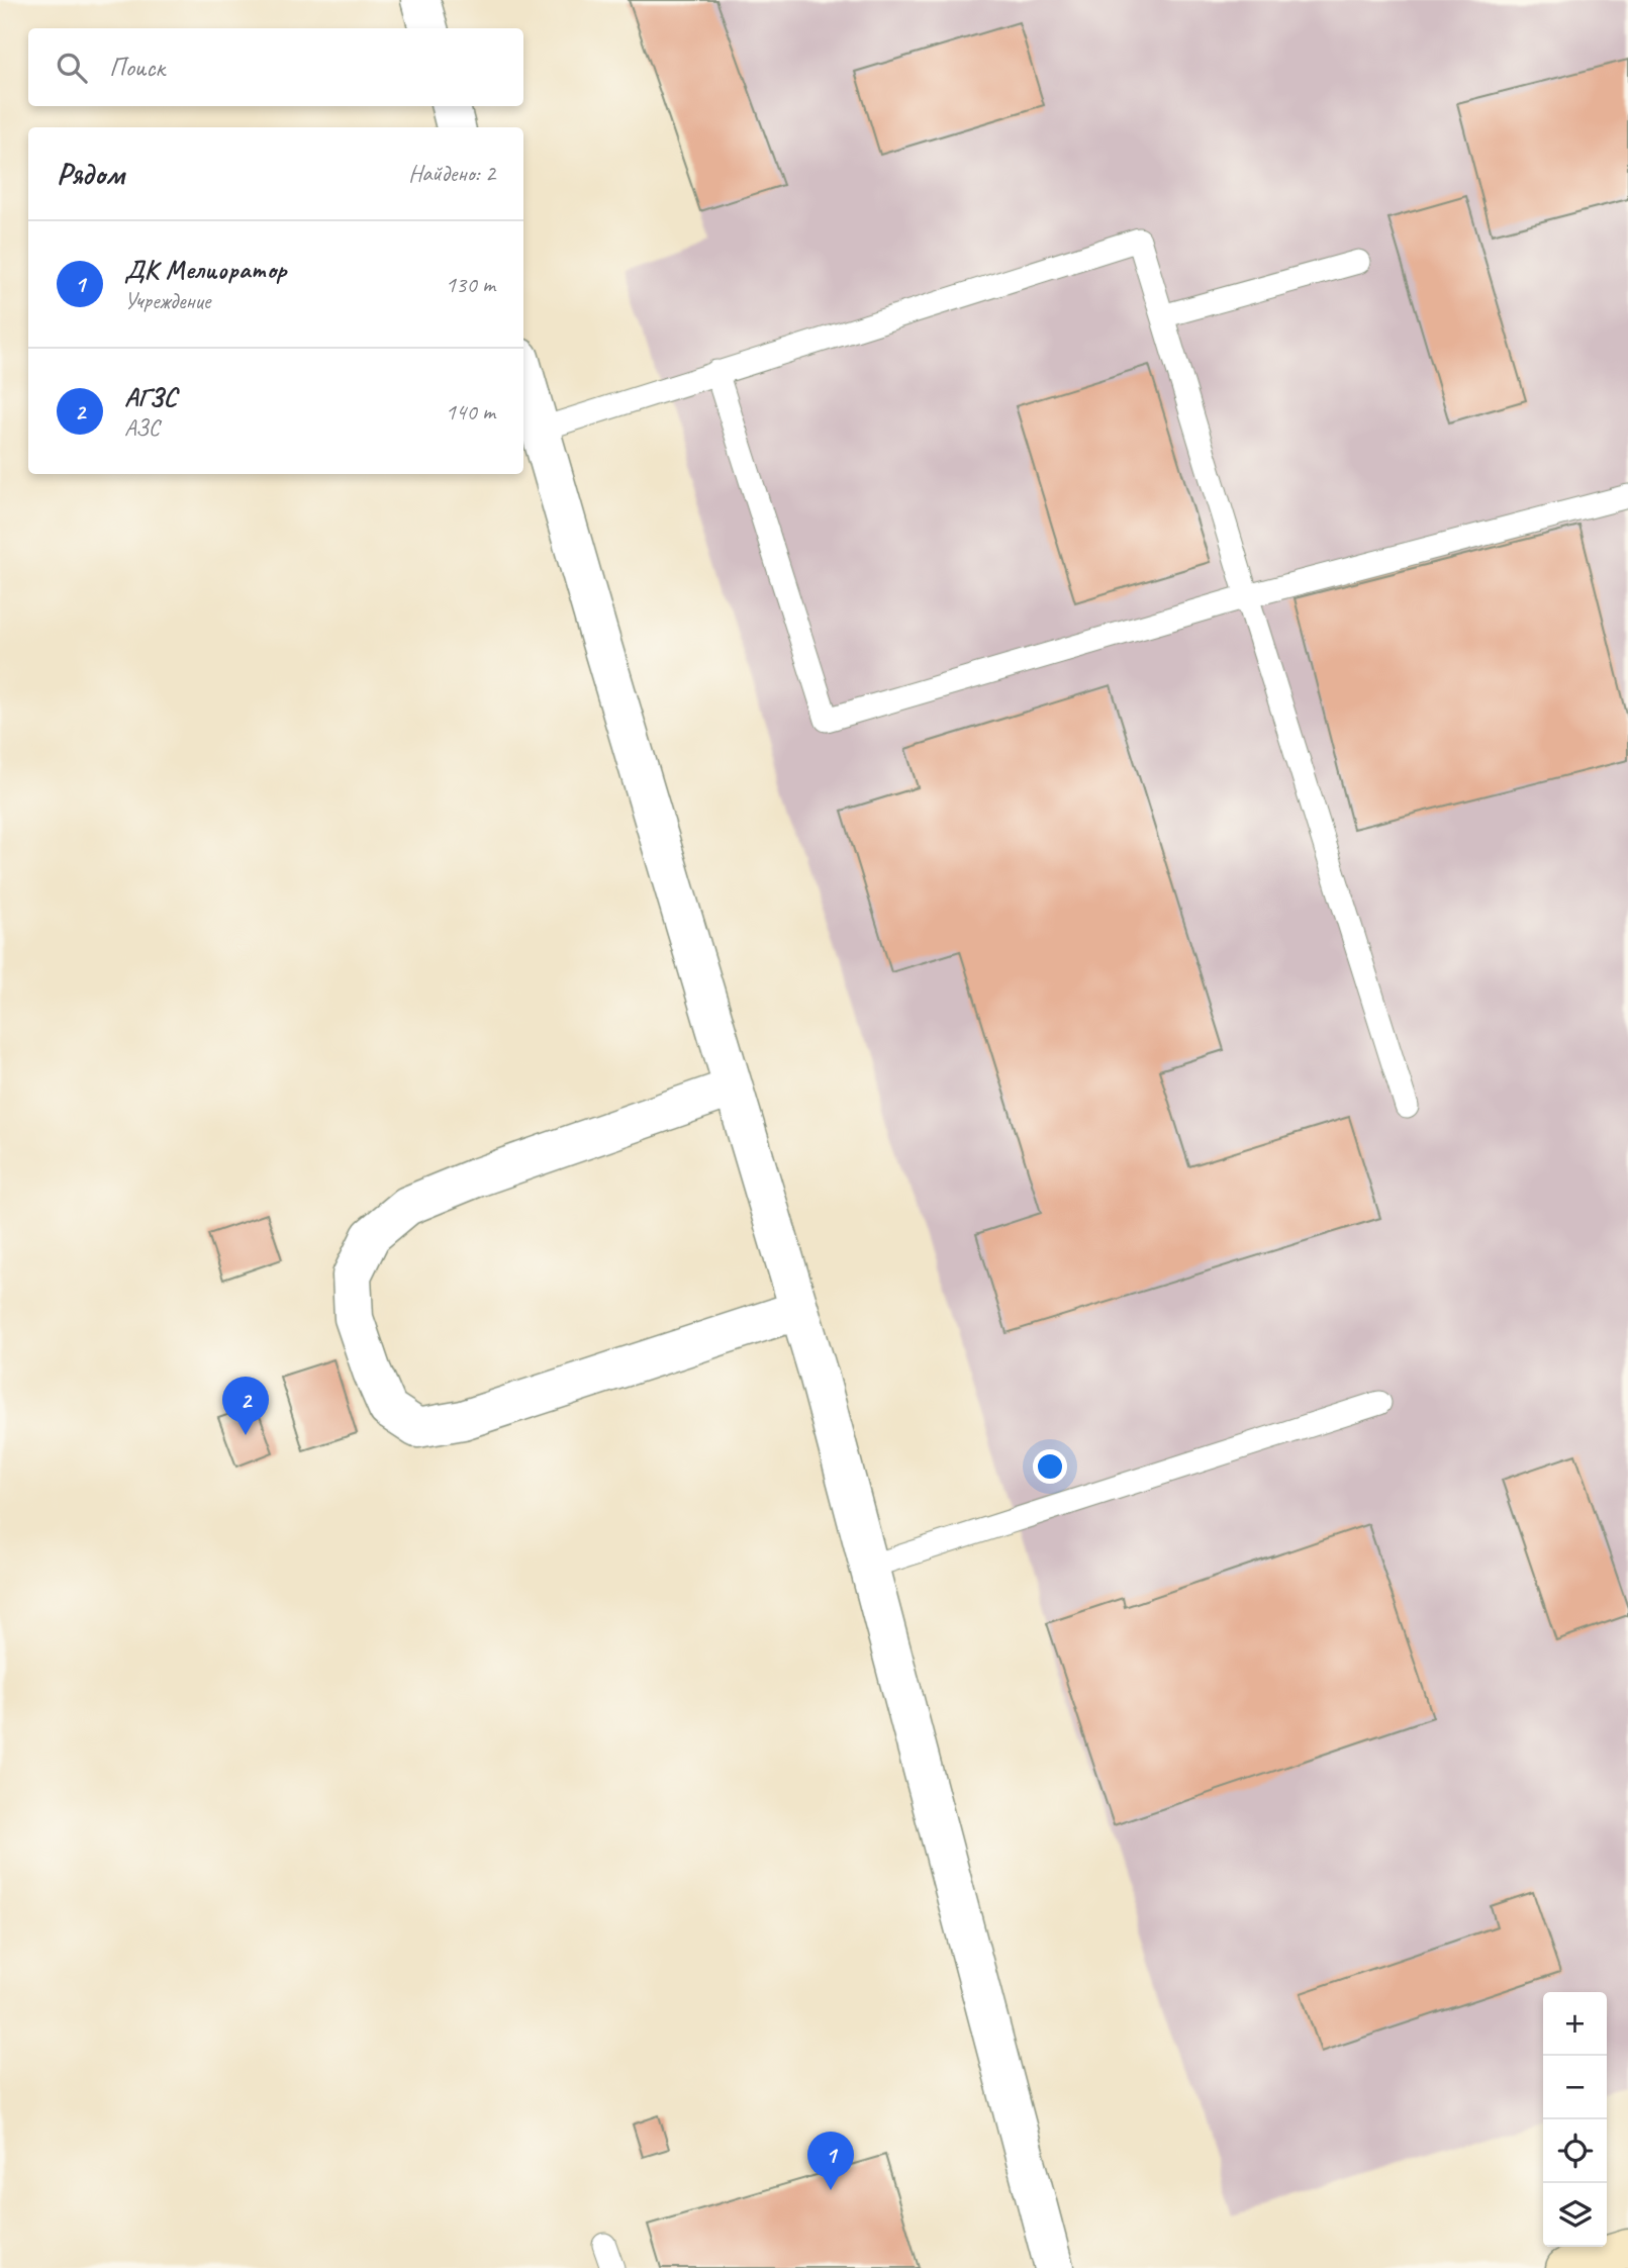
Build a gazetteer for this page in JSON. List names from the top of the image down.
{
  "page": {
    "search": "Поиск",
    "heading": ["Рядом", "Найдено: 2"],
    "list": [
      {
        "mark": "1",
        "name": "ДК Мелиоратор",
        "note": "Учреждение",
        "value": "130 m"
      },
      {
        "mark": "2",
        "name": "АГЗС",
        "note": "АЗС",
        "value": "140 m"
      }
    ],
    "pins": ["2", "1"],
    "map_buttons": ["+", "−"]
  }
}
